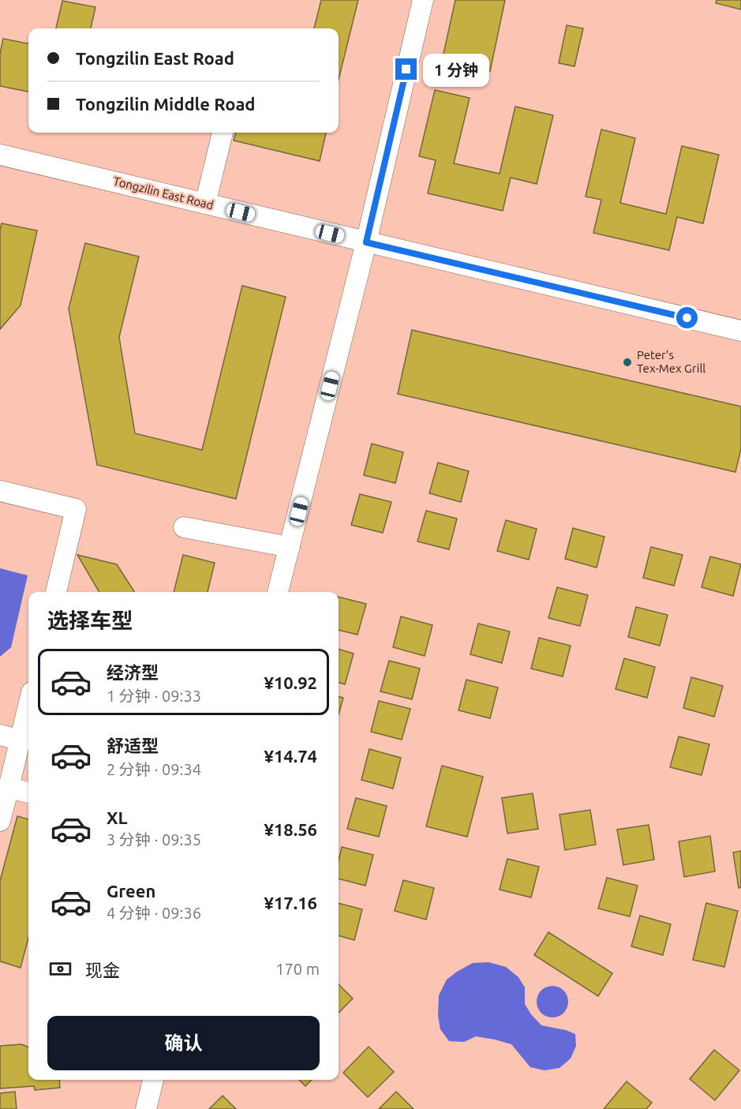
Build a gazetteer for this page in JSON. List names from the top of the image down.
{
  "streets": {
    "street": ["Tongzilin East Road"]
  },
  "places": ["Peter's Tex-Mex Grill"],
  "page": {
    "banner": ["Tongzilin East Road", "Tongzilin Middle Road"],
    "bubble": "1 分钟",
    "heading": "选择车型",
    "list": [
      {
        "name": "经济型",
        "note": "1 分钟 · 09:33",
        "value": "¥10.92"
      },
      {
        "name": "舒适型",
        "note": "2 分钟 · 09:34",
        "value": "¥14.74"
      },
      {
        "name": "XL",
        "note": "3 分钟 · 09:35",
        "value": "¥18.56"
      },
      {
        "name": "Green",
        "note": "4 分钟 · 09:36",
        "value": "¥17.16"
      }
    ],
    "pay": ["现金", "170 m"],
    "buttons": "确认"
  }
}
